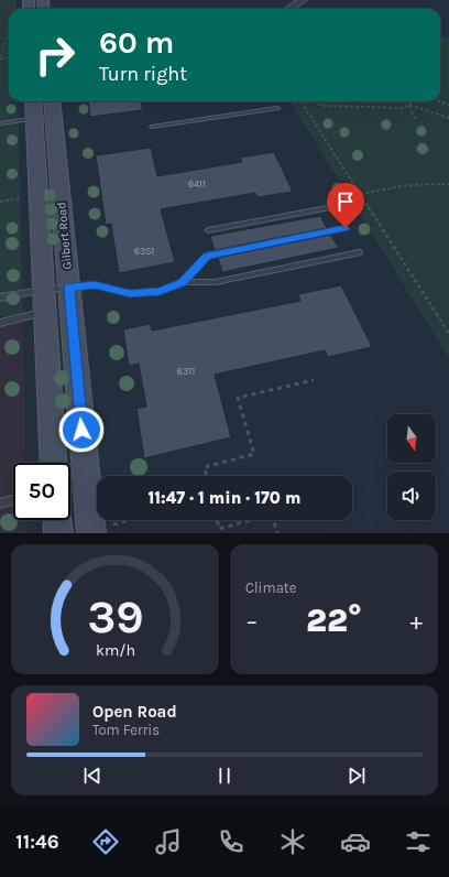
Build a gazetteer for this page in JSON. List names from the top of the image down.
{
  "streets": {
    "main road": ["Gilbert Road"]
  },
  "house_numbers": ["6411", "6351", "6311"],
  "north": "bottom",
  "page": {
    "turn": ["60 m", "Turn right"],
    "limit": "50",
    "trip": "11:47 · 1 min · 170 m",
    "tile": "Climate",
    "heat": ["−", "22°", "+"],
    "song": ["Open Road", "Tom Ferris"],
    "tabs": "11:46",
    "gauge": ["39", "km/h"]
  }
}
